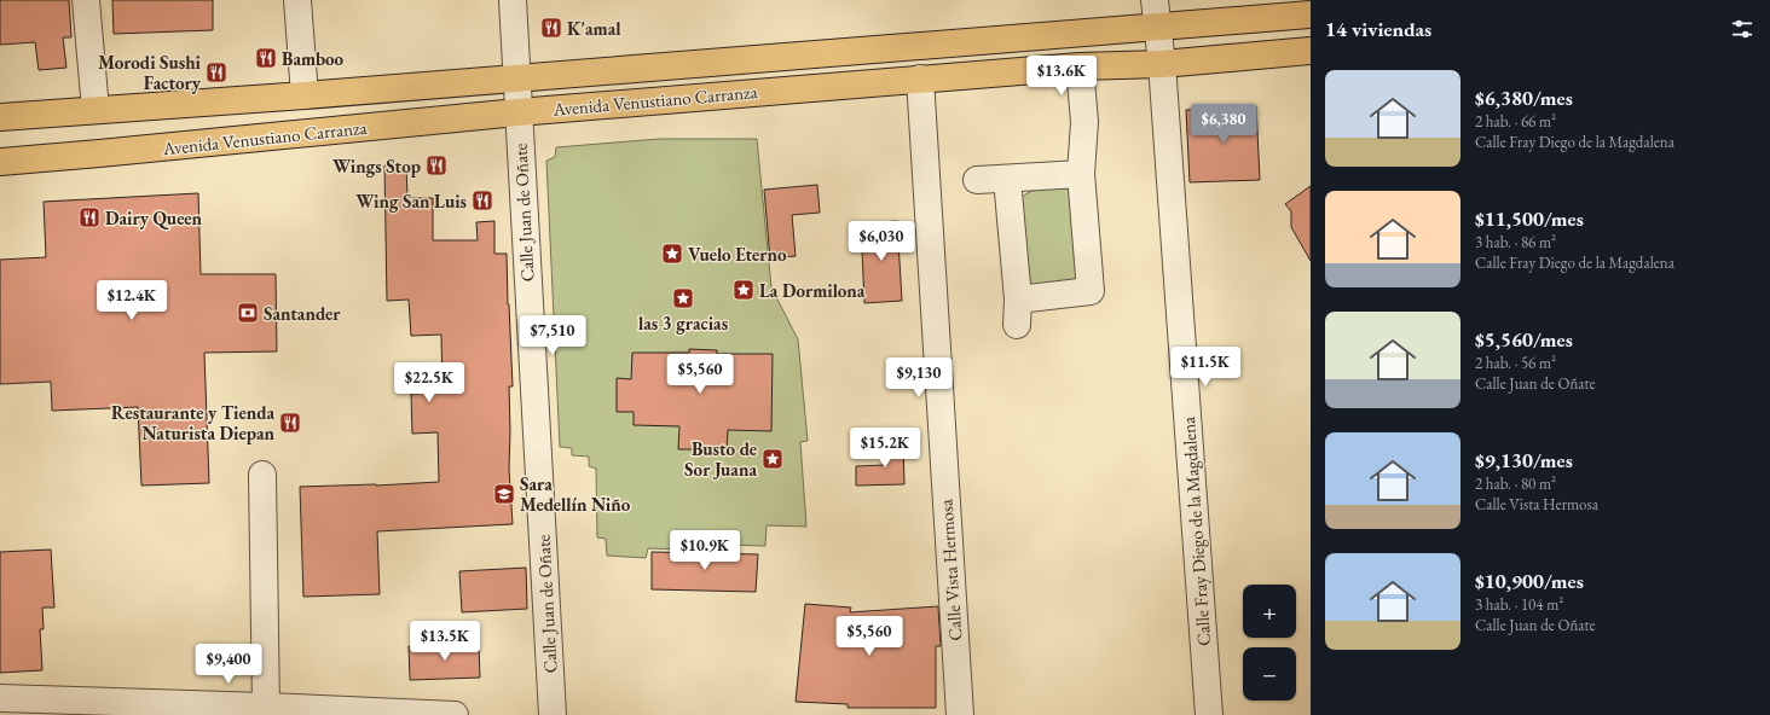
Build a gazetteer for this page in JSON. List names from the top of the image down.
{
  "streets": {
    "main road": ["Avenida Venustiano Carranza"],
    "street": ["Calle Juan de Oñate", "Calle Fray Diego de la Magdalena", "Calle Vista Hermosa"]
  },
  "crossings": [
    ["Avenida Venustiano Carranza", "Calle Juan de Oñate"],
    ["Avenida Venustiano Carranza", "Calle Fray Diego de la Magdalena"],
    ["Avenida Venustiano Carranza", "Calle Vista Hermosa"]
  ],
  "places": {
    "restaurant": [
      "K'amal",
      "Bamboo",
      "Morodi Sushi Factory",
      "Wings Stop",
      "Wing San Luis",
      "Dairy Queen",
      "Restaurante y Tienda Naturista Diepan"
    ],
    "place": [
      "Vuelo Eterno",
      "La Dormilona",
      "las 3 gracias",
      "Busto de Sor Juana"
    ],
    "bank": ["Santander"],
    "school or university": ["Sara Medellín Niño"]
  },
  "page": {
    "heading": "14 viviendas",
    "price": [
      "$13.6K",
      "$6,380",
      "$6,030",
      "$12.4K",
      "$7,510",
      "$11.5K",
      "$5,560",
      "$9,130",
      "$22.5K",
      "$15.2K",
      "$10.9K",
      "$5,560",
      "$13.5K",
      "$9,400"
    ],
    "list": [
      {
        "name": "$6,380/mes",
        "note": "2 hab. · 66 m² · Calle Fray Diego de la Magdalena"
      },
      {
        "name": "$11,500/mes",
        "note": "3 hab. · 86 m² · Calle Fray Diego de la Magdalena"
      },
      {
        "name": "$5,560/mes",
        "note": "2 hab. · 56 m² · Calle Juan de Oñate"
      },
      {
        "name": "$9,130/mes",
        "note": "2 hab. · 80 m² · Calle Vista Hermosa"
      },
      {
        "name": "$10,900/mes",
        "note": "3 hab. · 104 m² · Calle Juan de Oñate"
      }
    ],
    "map_buttons": ["+", "−"]
  }
}
